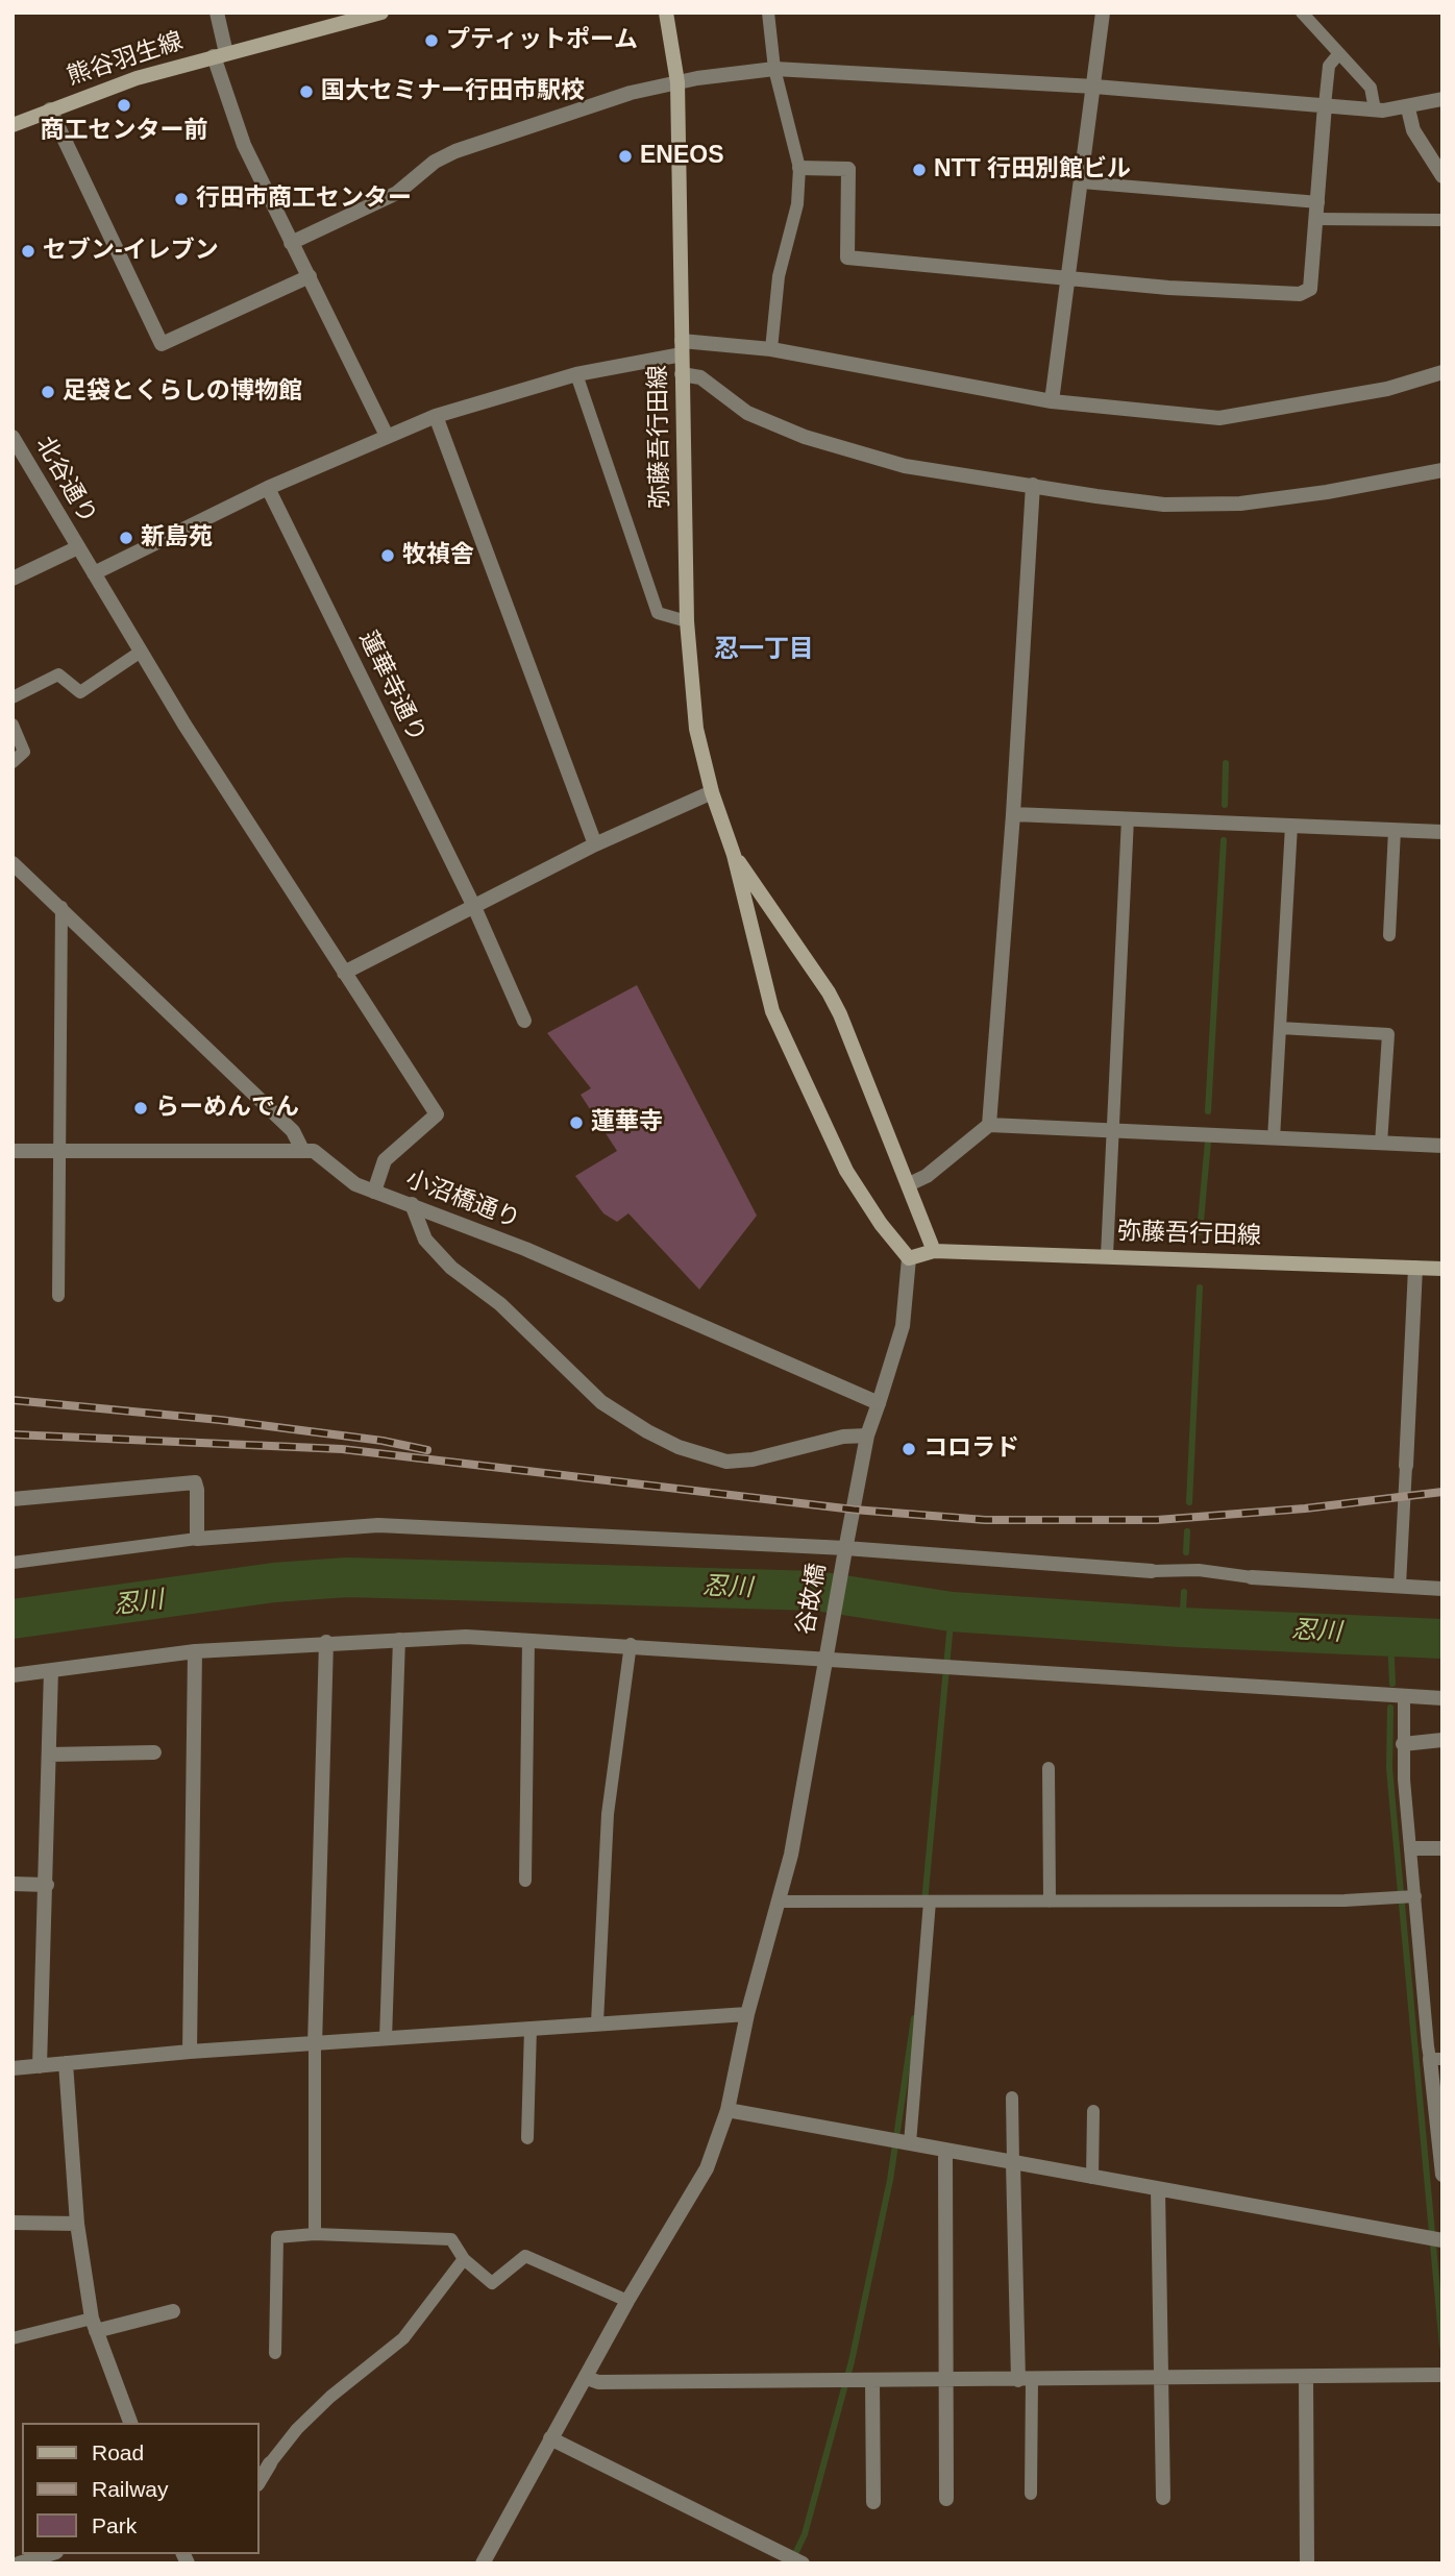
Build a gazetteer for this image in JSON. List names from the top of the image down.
{
  "streets": {
    "main road": ["熊谷羽生線", "弥藤吾行田線"],
    "street": [
      "北谷通り",
      "蓮華寺通り",
      "小沼橋通り",
      "谷故橋"
    ]
  },
  "crossings": [
    ["弥藤吾行田線", "谷故橋"],
    ["北谷通り", "小沼橋通り"],
    ["小沼橋通り", "谷故橋"]
  ],
  "districts": ["忍一丁目"],
  "water": ["忍川"],
  "places": [
    "プティットポーム",
    "国大セミナー行田市駅校",
    "商工センター前",
    "ENEOS",
    "NTT 行田別館ビル",
    "行田市商工センター",
    "セブン-イレブン",
    "足袋とくらしの博物館",
    "新島苑",
    "牧禎舎",
    "らーめんでん",
    "蓮華寺",
    "コロラド"
  ],
  "legend": ["Road", "Railway", "Park"]
}
